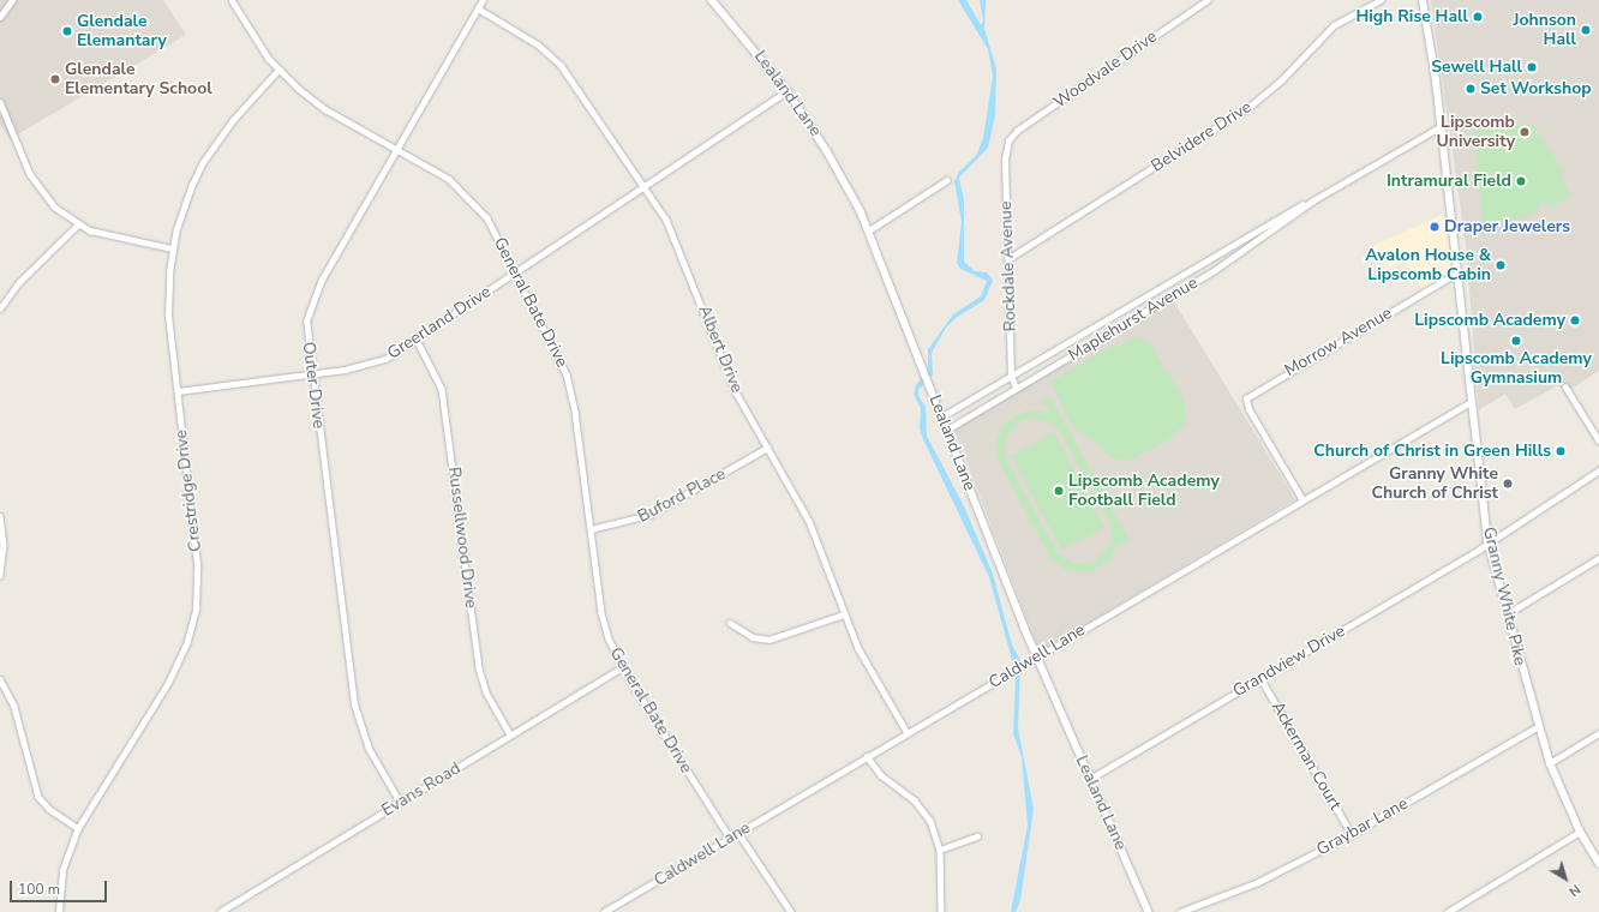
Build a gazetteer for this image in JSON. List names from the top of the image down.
{
  "streets": {
    "main road": ["Granny White Pike"],
    "street": [
      "Woodvale Drive",
      "Lealand Lane",
      "Belvidere Drive",
      "Rockdale Avenue",
      "General Bate Drive",
      "Maplehurst Avenue",
      "Greerland Drive",
      "Morrow Avenue",
      "Albert Drive",
      "Outer Drive",
      "Crestridge Drive",
      "Buford Place",
      "Russellwood Drive",
      "Caldwell Lane",
      "Grandview Drive",
      "Ackerman Court",
      "Evans Road",
      "Graybar Lane"
    ]
  },
  "crossings": [
    ["Woodvale Drive", "Rockdale Avenue"],
    ["Lealand Lane", "Maplehurst Avenue"],
    ["Lealand Lane", "Greerland Drive"],
    ["Lealand Lane", "Caldwell Lane"],
    ["Lealand Lane", "Grandview Drive"],
    ["Belvidere Drive", "Rockdale Avenue"],
    ["Rockdale Avenue", "Maplehurst Avenue"],
    ["General Bate Drive", "Greerland Drive"],
    ["General Bate Drive", "Outer Drive"],
    ["General Bate Drive", "Crestridge Drive"],
    ["General Bate Drive", "Buford Place"],
    ["General Bate Drive", "Caldwell Lane"],
    ["General Bate Drive", "Evans Road"],
    ["Maplehurst Avenue", "Granny White Pike"],
    ["Greerland Drive", "Albert Drive"],
    ["Greerland Drive", "Outer Drive"],
    ["Greerland Drive", "Crestridge Drive"],
    ["Greerland Drive", "Russellwood Drive"],
    ["Morrow Avenue", "Granny White Pike"],
    ["Morrow Avenue", "Caldwell Lane"],
    ["Albert Drive", "Outer Drive"],
    ["Albert Drive", "Buford Place"],
    ["Albert Drive", "Caldwell Lane"],
    ["Outer Drive", "Evans Road"],
    ["Russellwood Drive", "Evans Road"],
    ["Granny White Pike", "Caldwell Lane"],
    ["Granny White Pike", "Grandview Drive"],
    ["Granny White Pike", "Graybar Lane"],
    ["Grandview Drive", "Ackerman Court"],
    ["Ackerman Court", "Graybar Lane"]
  ],
  "places": [
    "High Rise Hall",
    "Johnson Hall",
    "Glendale Elemantary",
    "Sewell Hall",
    "Glendale Elementary School",
    "Set Workshop",
    "Lipscomb University",
    "Intramural Field",
    "Draper Jewelers",
    "Avalon House & Lipscomb Cabin",
    "Lipscomb Academy",
    "Lipscomb Academy Gymnasium",
    "Church of Christ in Green Hills",
    "Granny White Church of Christ",
    "Lipscomb Academy Football Field"
  ],
  "scale_bar": "100 m",
  "north": "bottom right"
}
